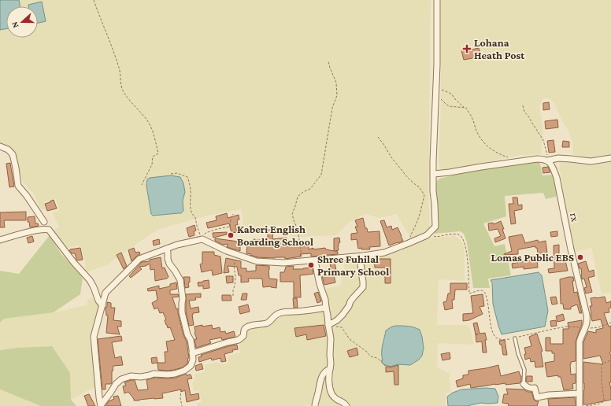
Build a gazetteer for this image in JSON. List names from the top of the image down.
{
  "streets": {
    "street": ["rx"]
  },
  "places": {
    "health": ["Lohana Heath Post"],
    "other": ["Kaberi English Boarding School", "Lomas Public EBS", "Shree Fuhilal Primary School"]
  },
  "north": "left"
}
